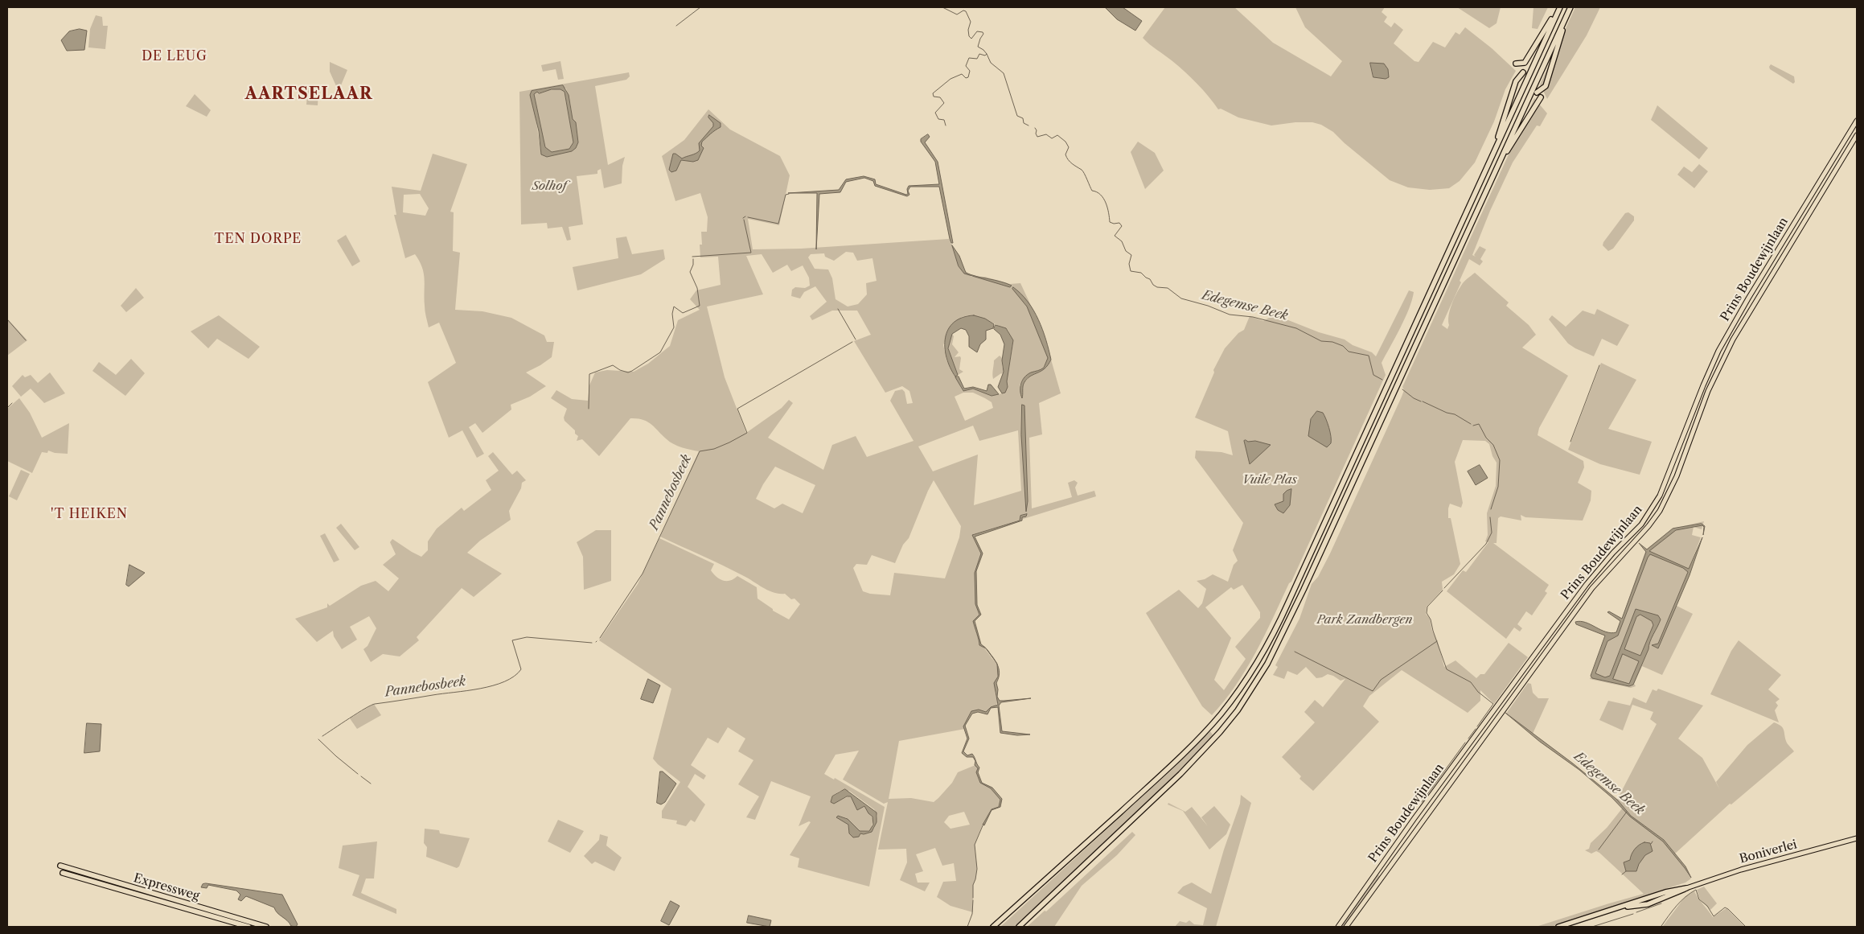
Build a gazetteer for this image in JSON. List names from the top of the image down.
{
  "streets": {
    "highway": ["Boniverlei", "Expressweg"],
    "main road": ["Prins Boudewijnlaan"]
  },
  "districts": [
    "DE LEUG",
    "AARTSELAAR",
    "TEN DORPE",
    "'T HEIKEN"
  ],
  "water": ["Edegemse Beek", "Pannebosbeek"],
  "parks": ["Solhof", "Vuile Plas", "Park Zandbergen"]
}
